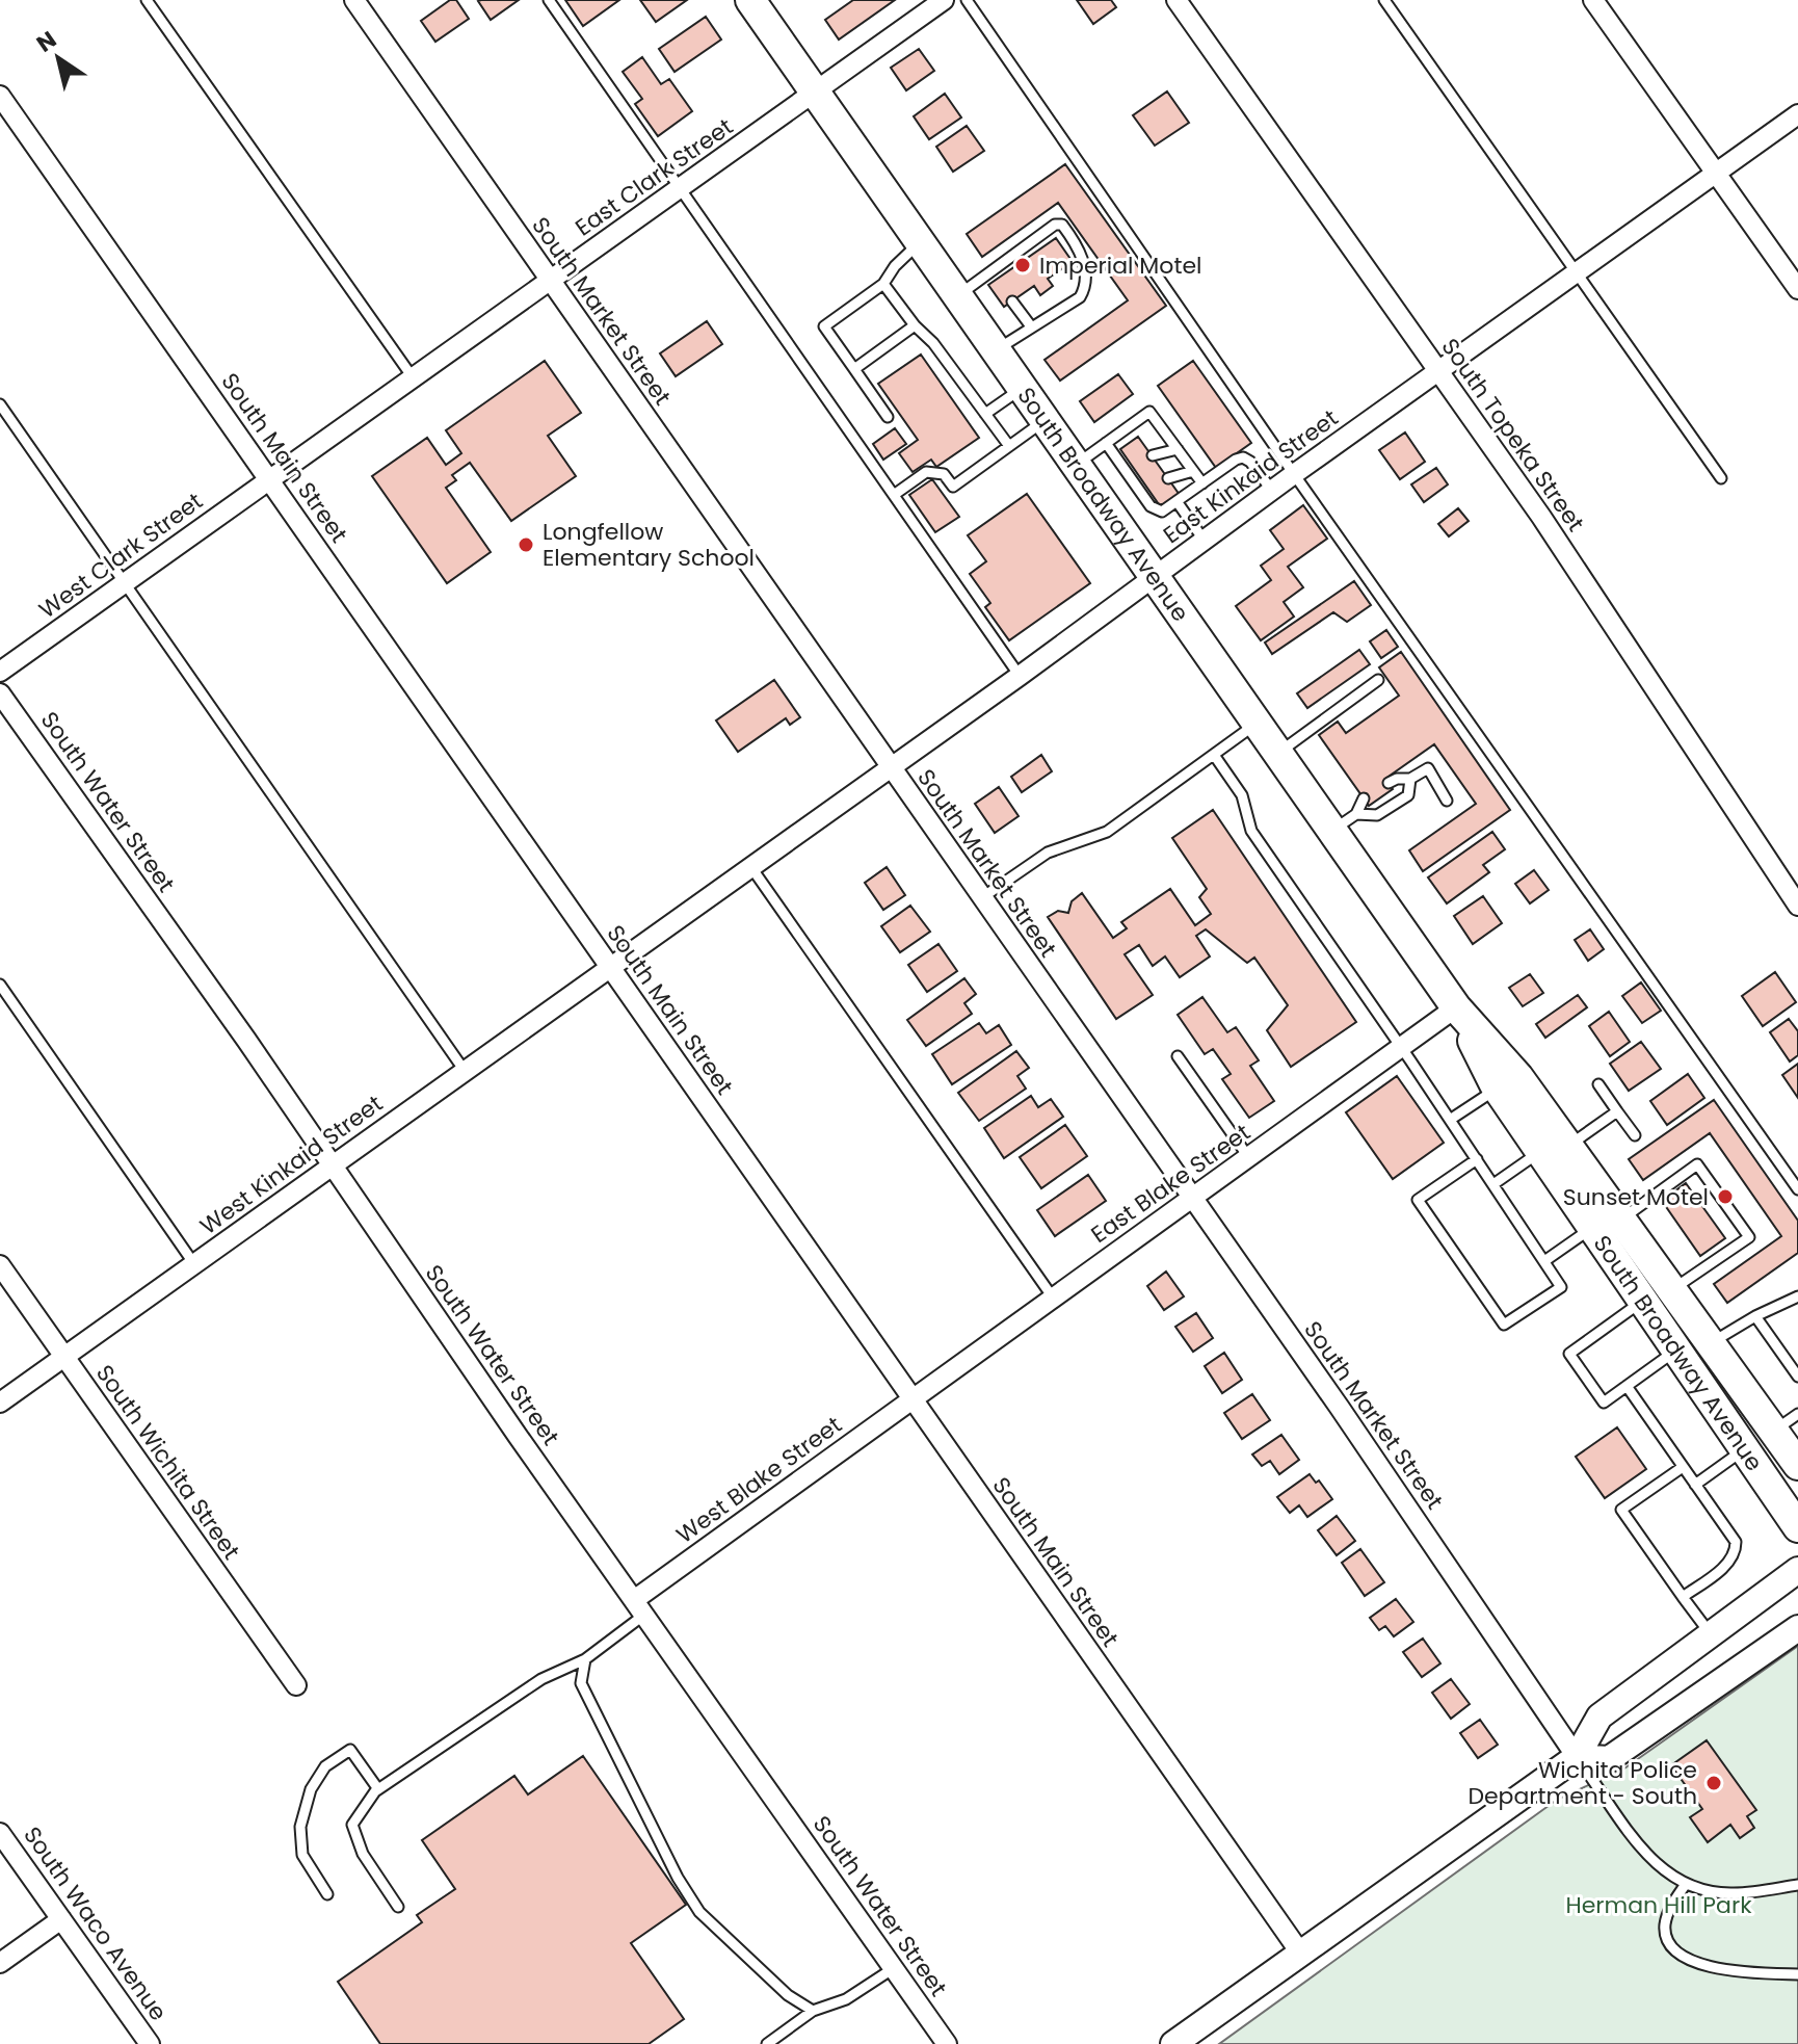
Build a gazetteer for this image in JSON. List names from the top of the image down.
{
  "streets": {
    "main road": ["South Broadway Avenue"],
    "street": [
      "East Clark Street",
      "South Market Street",
      "South Topeka Street",
      "South Main Street",
      "East Kinkaid Street",
      "West Clark Street",
      "South Water Street",
      "West Kinkaid Street",
      "East Blake Street",
      "South Wichita Street",
      "West Blake Street",
      "South Waco Avenue"
    ]
  },
  "crossings": [
    ["East Clark Street", "South Market Street"],
    ["East Clark Street", "South Main Street"],
    ["East Clark Street", "South Broadway Avenue"],
    ["East Clark Street", "West Clark Street"],
    ["South Market Street", "East Kinkaid Street"],
    ["South Market Street", "East Blake Street"],
    ["South Topeka Street", "East Kinkaid Street"],
    ["South Main Street", "East Kinkaid Street"],
    ["South Main Street", "West Clark Street"],
    ["South Main Street", "West Kinkaid Street"],
    ["South Main Street", "East Blake Street"],
    ["South Main Street", "West Blake Street"],
    ["East Kinkaid Street", "South Broadway Avenue"],
    ["East Kinkaid Street", "West Kinkaid Street"],
    ["South Broadway Avenue", "East Blake Street"],
    ["South Water Street", "West Kinkaid Street"],
    ["South Water Street", "West Blake Street"],
    ["West Kinkaid Street", "South Wichita Street"],
    ["East Blake Street", "West Blake Street"]
  ],
  "parks": ["Herman Hill Park"],
  "places": [
    "Imperial Motel",
    "Longfellow Elementary School",
    "Sunset Motel",
    "Wichita Police Department - South"
  ],
  "north": "top left"
}
